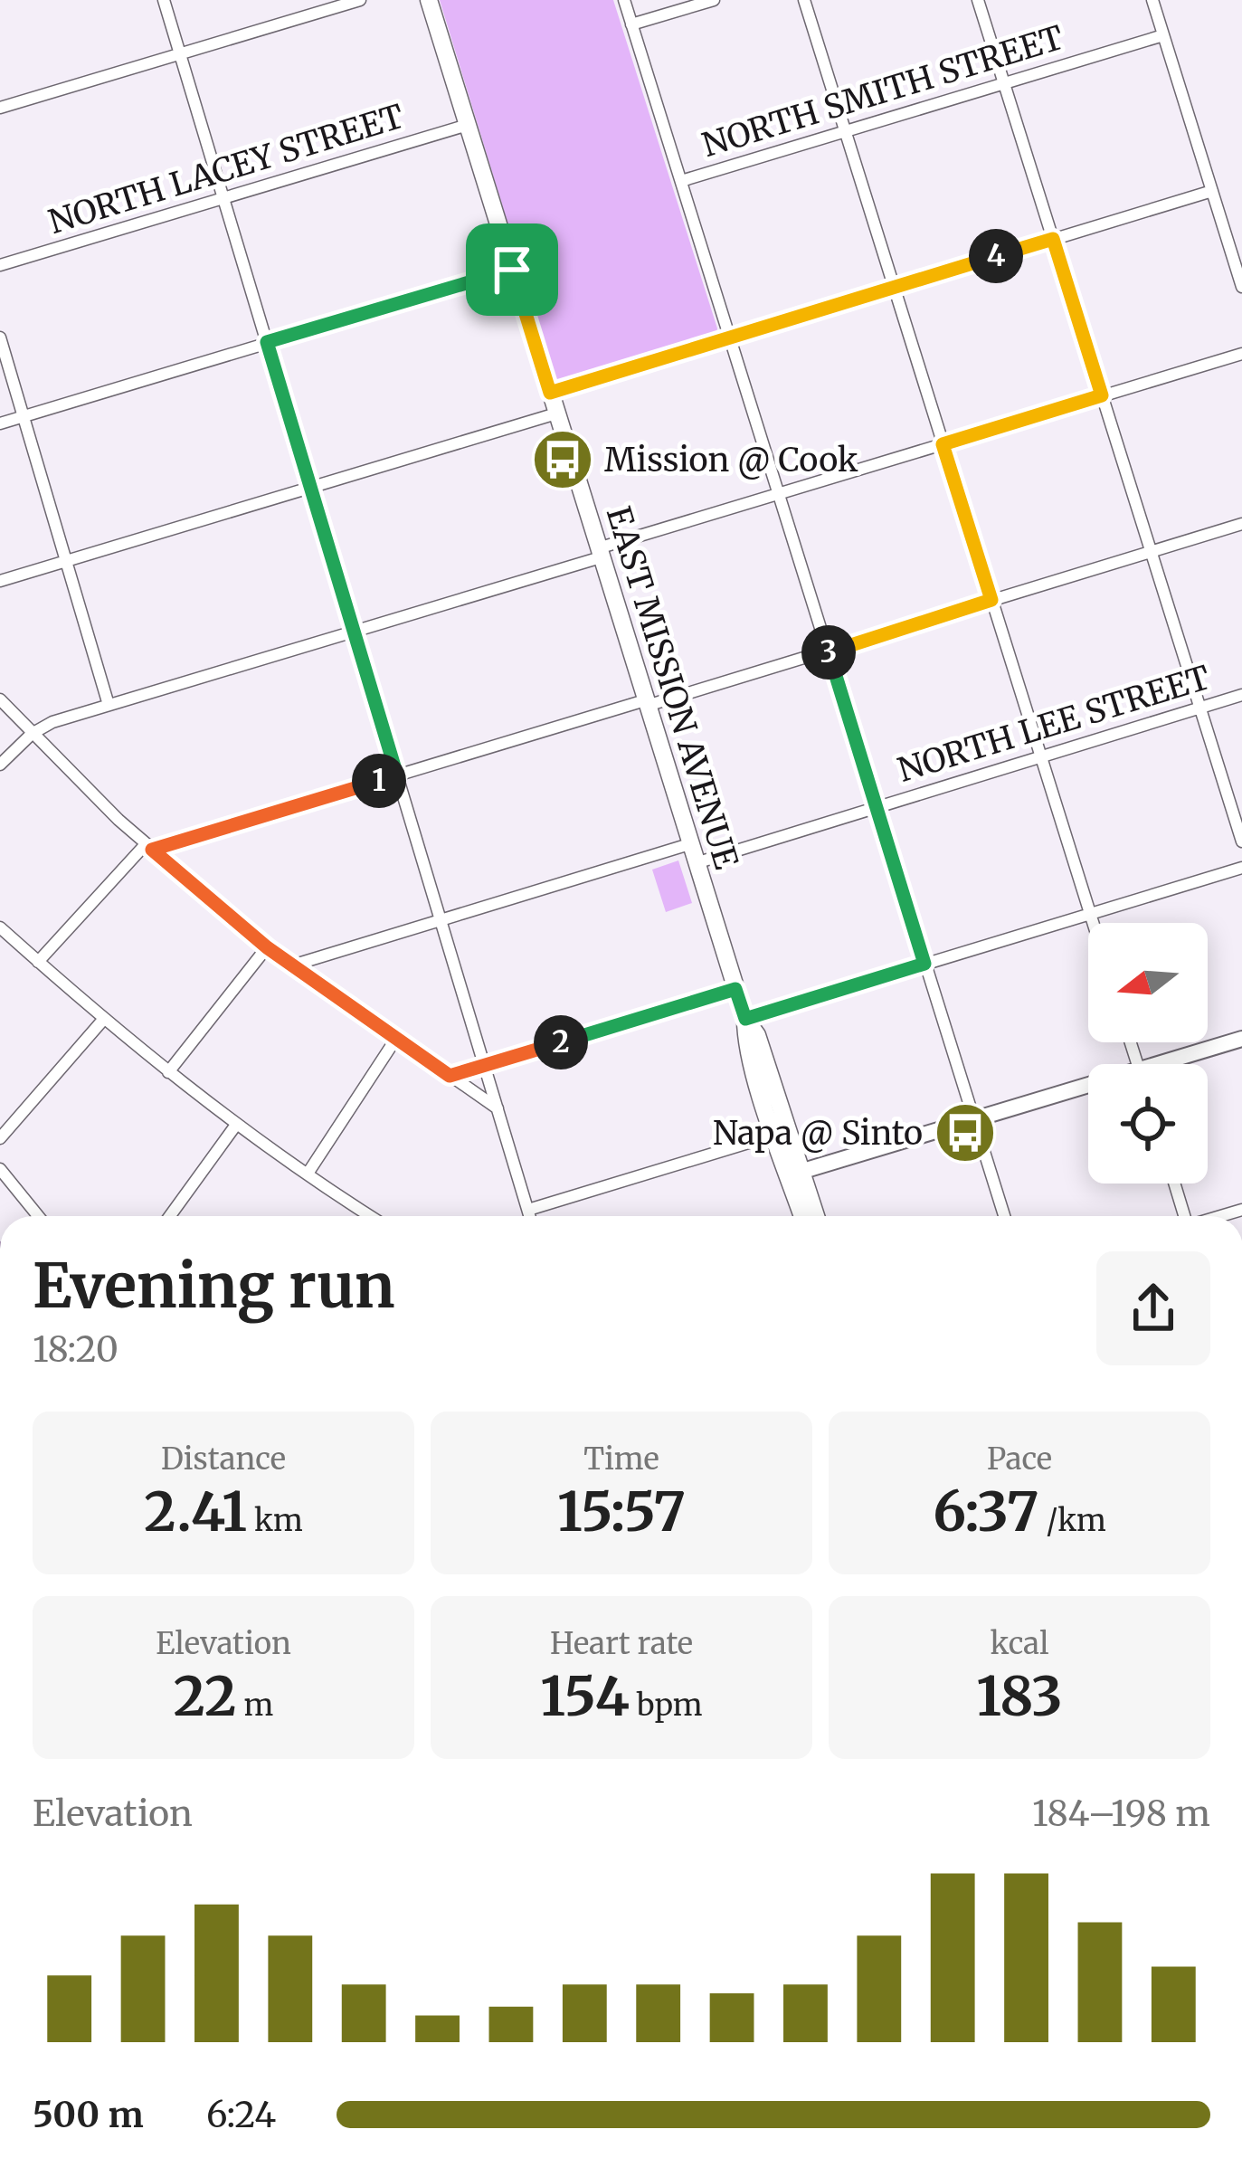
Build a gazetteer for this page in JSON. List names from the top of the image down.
{
  "streets": {
    "main road": ["EAST MISSION AVENUE"],
    "street": ["NORTH SMITH STREET", "NORTH LACEY STREET", "NORTH LEE STREET"]
  },
  "crossings": [
    ["NORTH LACEY STREET", "EAST MISSION AVENUE"],
    ["EAST MISSION AVENUE", "NORTH LEE STREET"]
  ],
  "places": {
    "bus stop": ["Mission @ Cook", "Napa @ Sinto"]
  },
  "north": "left",
  "page": {
    "pins": [
      "4",
      "3",
      "1",
      "2"
    ],
    "heading": ["Evening run", "18:20"],
    "stats": [
      ["Distance", "2.41 km"],
      ["Time", "15:57"],
      ["Pace", "6:37 /km"],
      ["Elevation", "22 m"],
      ["Heart rate", "154 bpm"],
      ["kcal", "183"]
    ],
    "chart": ["Elevation", "184–198 m"],
    "list": [
      {
        "name": "500 m",
        "note": "6:24"
      }
    ]
  }
}
